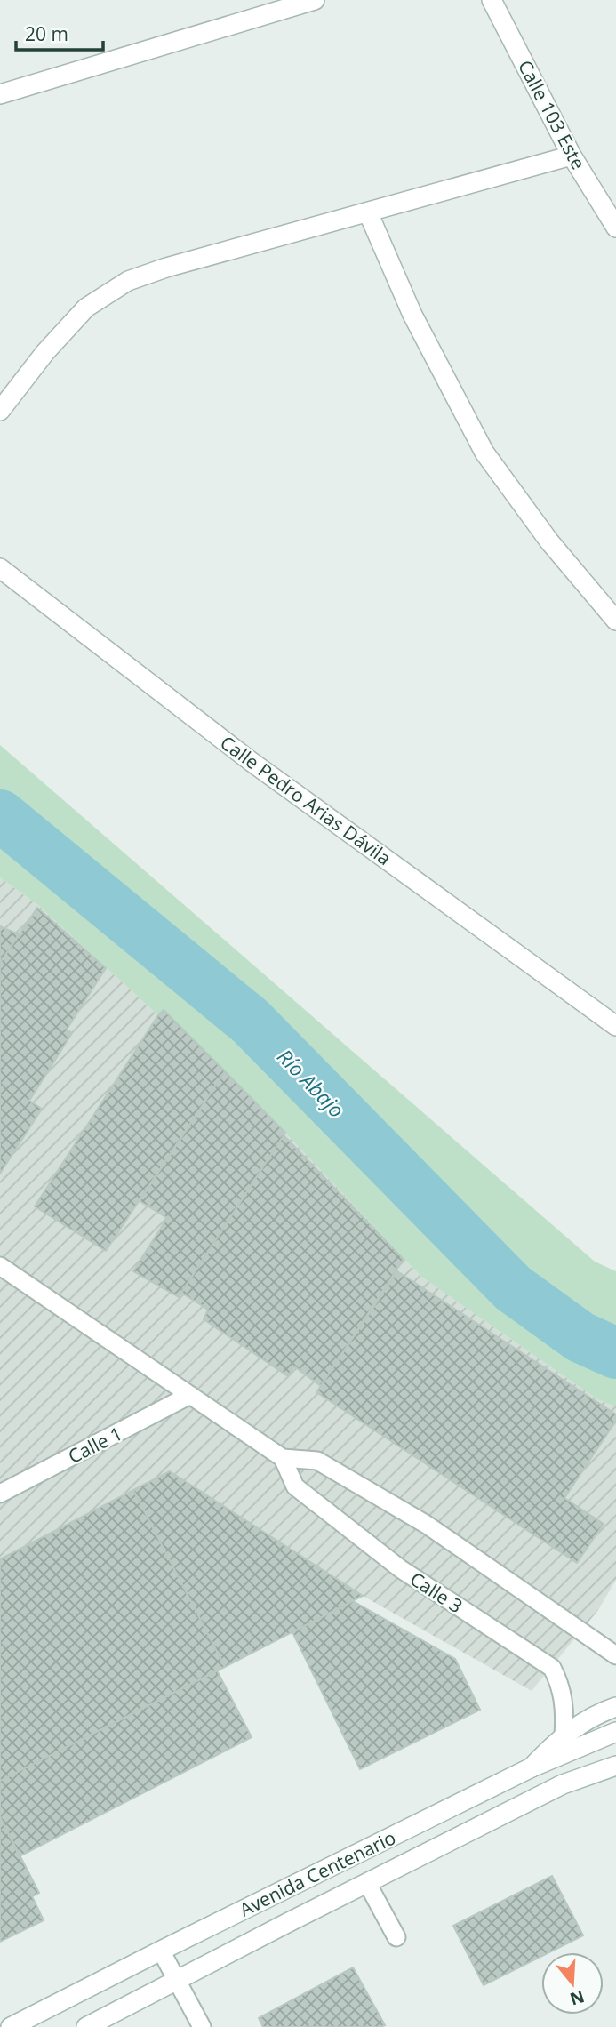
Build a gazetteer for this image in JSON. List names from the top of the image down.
{
  "streets": {
    "street": ["Calle 103 Este", "Calle Pedro Arias Dávila", "Avenida Centenario"],
    "lane": ["Calle 1", "Calle 3"]
  },
  "crossings": [
    ["Calle 3", "Avenida Centenario"]
  ],
  "water": ["Río Abajo"],
  "scale_bar": "20 m",
  "north": "bottom"
}
